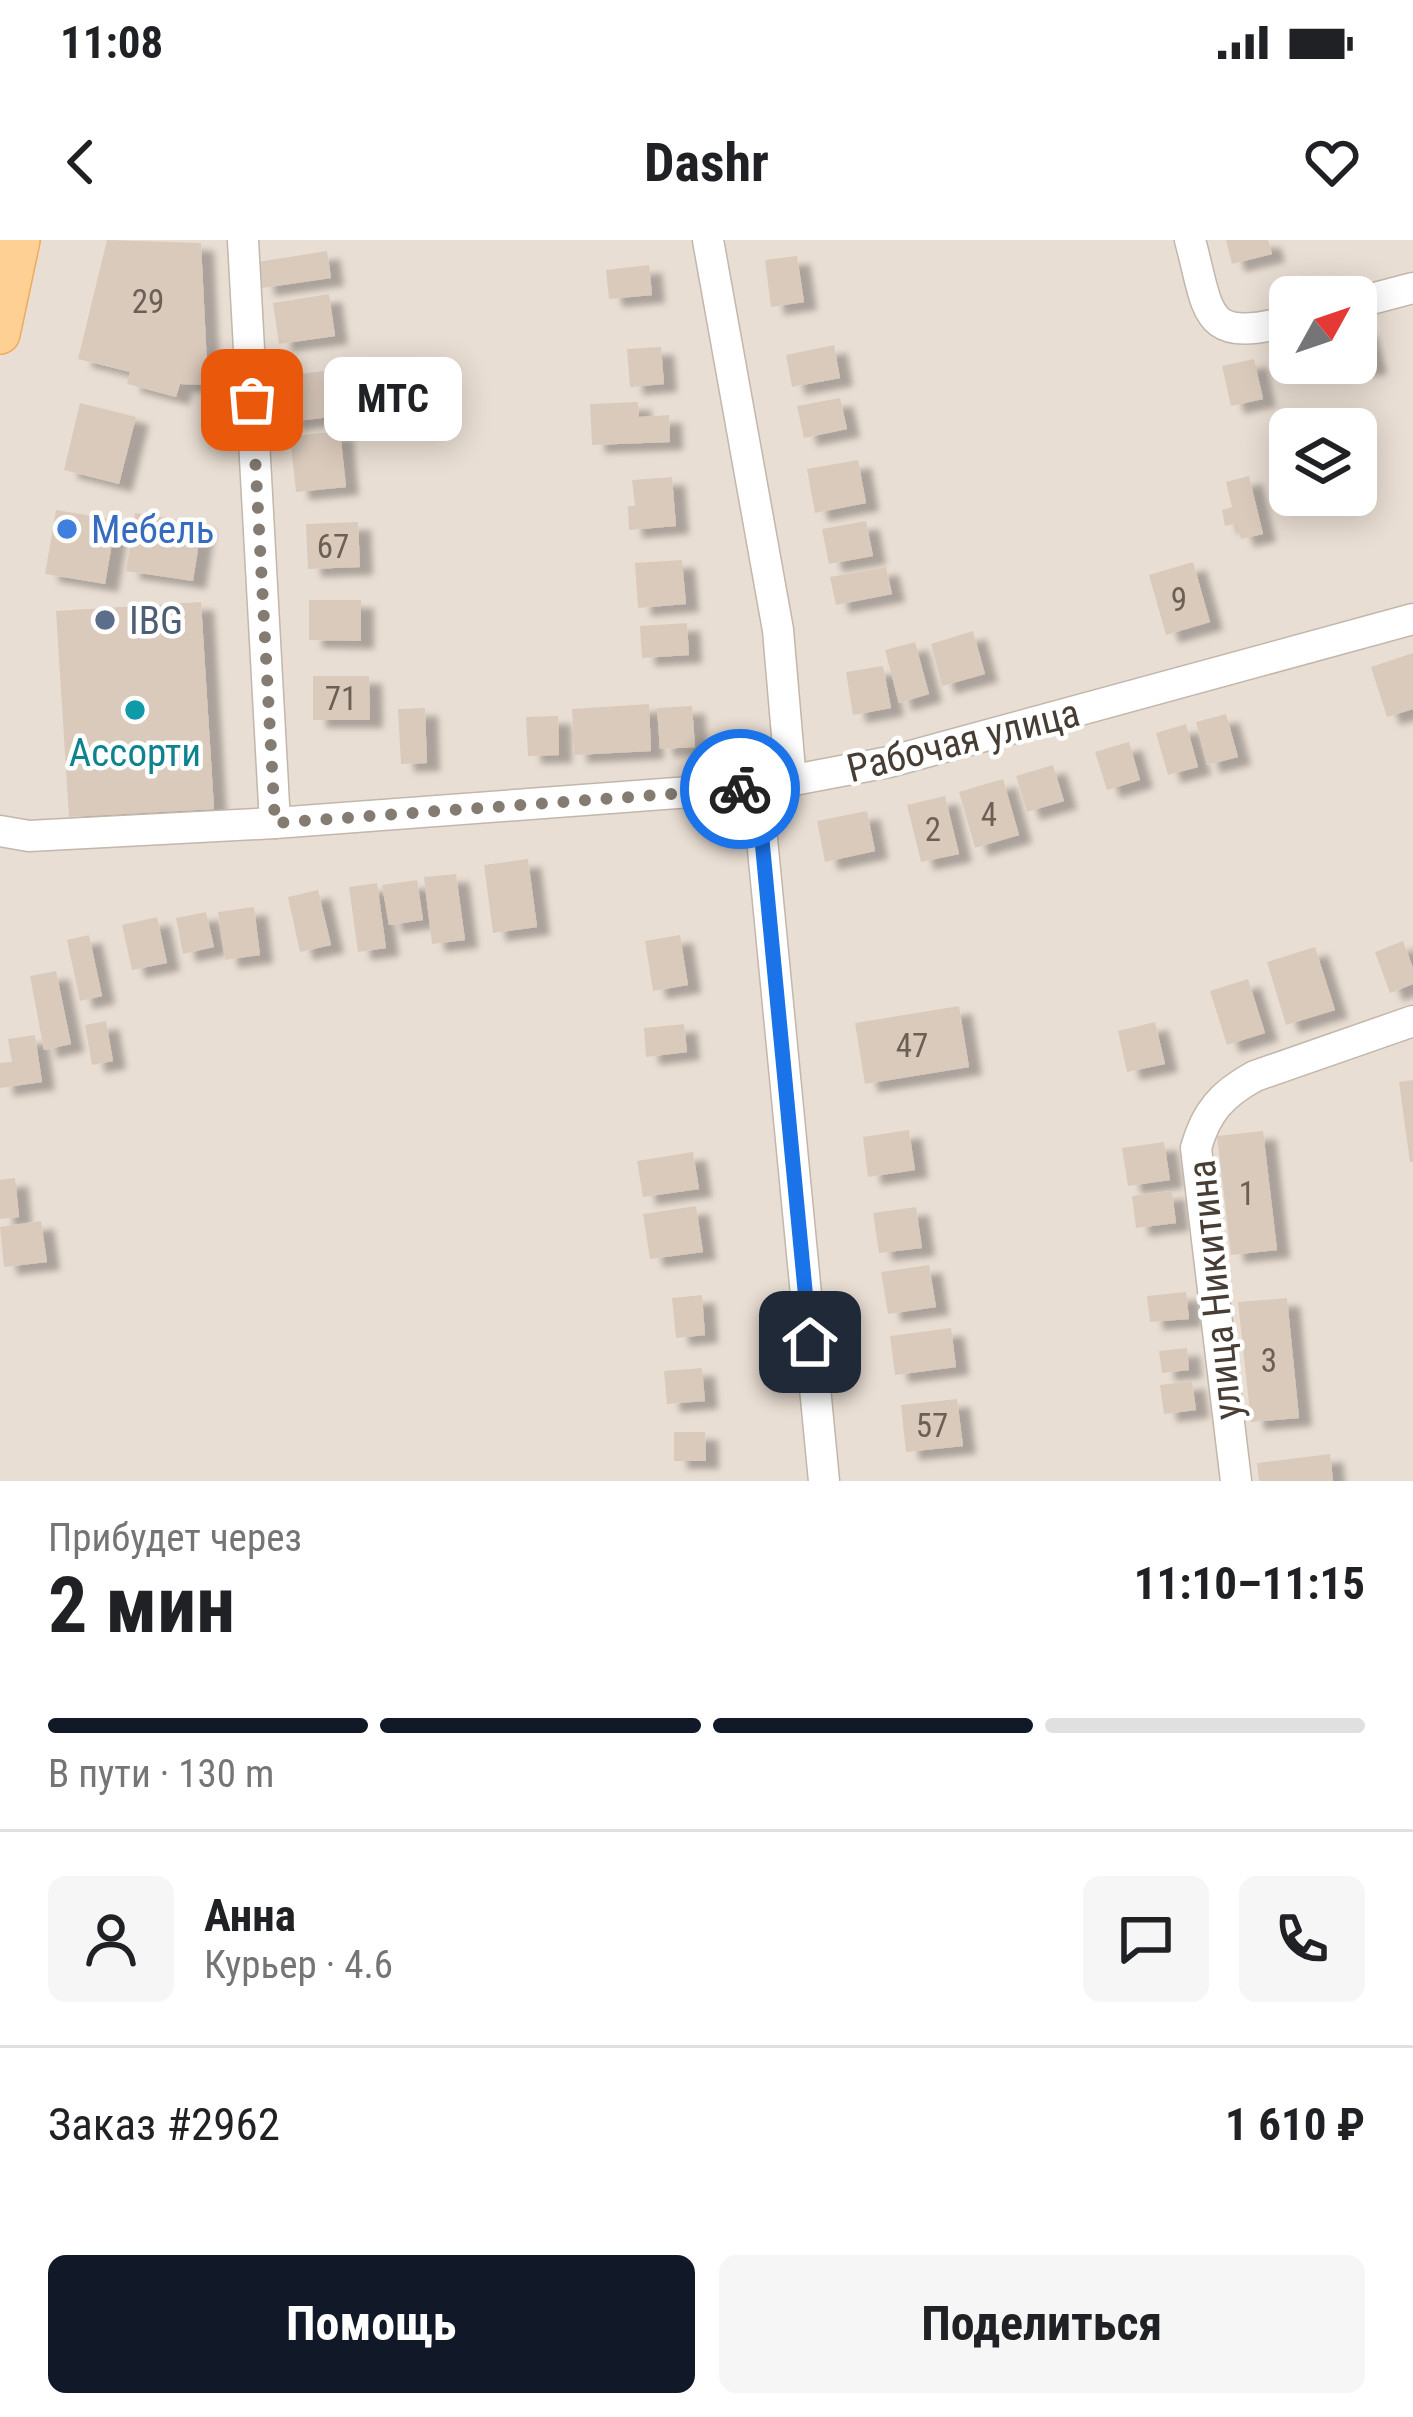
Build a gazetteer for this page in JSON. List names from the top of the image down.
{
  "streets": {
    "street": ["Рабочая улица", "улица Никитина"]
  },
  "places": [
    "МТС",
    "Мебель",
    "IBG",
    "Ассорти"
  ],
  "house_numbers": [
    "29",
    "67",
    "9",
    "71",
    "4",
    "2",
    "47",
    "1",
    "3",
    "57"
  ],
  "north": "top right",
  "page": {
    "status": "11:08",
    "header": "Dashr",
    "bubble": "МТС",
    "heading": ["2 мин", "Прибудет через", "11:10–11:15"],
    "panel": [
      "Анна",
      "Курьер · 4.6",
      "Заказ #2962",
      "1 610 ₽"
    ],
    "bar": "В пути · 130 m",
    "buttons": ["Помощь", "Поделиться"]
  }
}
